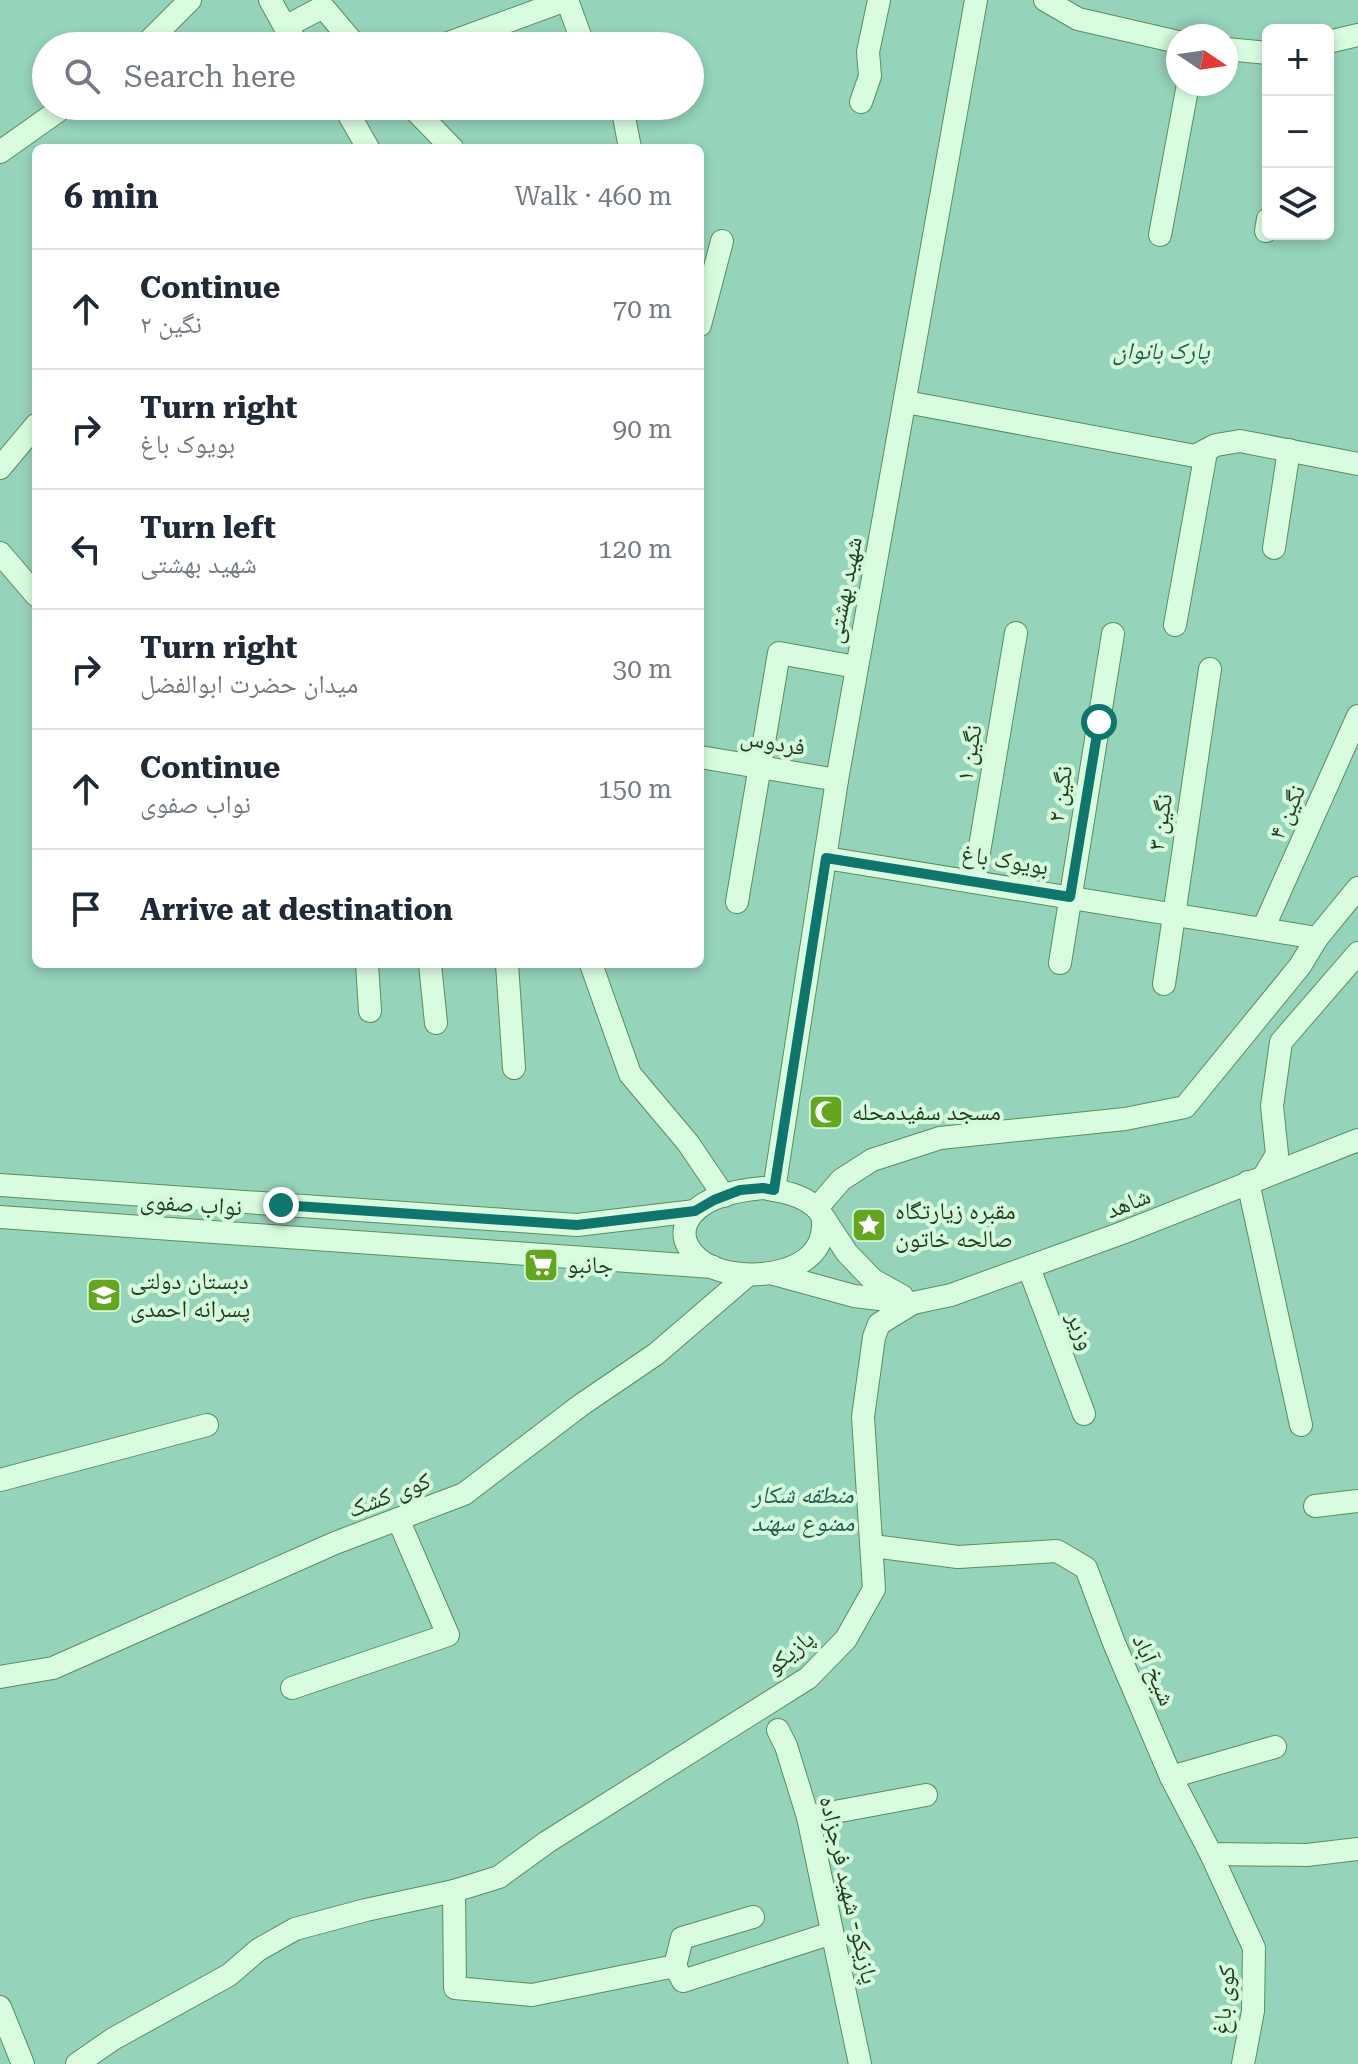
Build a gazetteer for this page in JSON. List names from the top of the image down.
{
  "streets": {
    "street": [
      "شهید بهشتی",
      "فردوس",
      "نگین ۱",
      "نگین ۲",
      "نگین ۴",
      "نگین ۳",
      "بویوک باغ",
      "شاهد",
      "نواب صفوی",
      "وزیر",
      "کوی کشک",
      "پازیکو",
      "شیخ آباد",
      "پازیکو- شهید فرجزاده",
      "کوی باغ"
    ]
  },
  "crossings": [
    ["شهید بهشتی", "فردوس"],
    ["شهید بهشتی", "بویوک باغ"],
    ["شهید بهشتی", "نواب صفوی"],
    ["شهید بهشتی", "کوی کشک"],
    ["نگین ۱", "بویوک باغ"],
    ["نگین ۲", "بویوک باغ"],
    ["نگین ۴", "بویوک باغ"],
    ["نگین ۳", "بویوک باغ"],
    ["شاهد", "وزیر"],
    ["شاهد", "پازیکو"],
    ["نواب صفوی", "کوی کشک"],
    ["پازیکو", "شیخ آباد"],
    ["شیخ آباد", "کوی باغ"]
  ],
  "parks": ["پارک بانوان", "منطقه شکار ممنوع سهند"],
  "places": {
    "mosque": ["مسجد سفیدمحله"],
    "place": ["مقبره زیارتگاه صالحه خاتون"],
    "supermarket": ["جانبو"],
    "school or university": ["دبستان دولتی پسرانه احمدی"]
  },
  "north": "right",
  "page": {
    "map_buttons": ["+", "−"],
    "search": "Search here",
    "heading": ["6 min", "Walk · 460 m"],
    "list": [
      ["Continue", "نگین ۲", "70 m"],
      ["Turn right", "بویوک باغ", "90 m"],
      ["Turn left", "شهید بهشتی", "120 m"],
      ["Turn right", "میدان حضرت ابوالفضل", "30 m"],
      ["Continue", "نواب صفوی", "150 m"],
      "Arrive at destination"
    ]
  }
}
